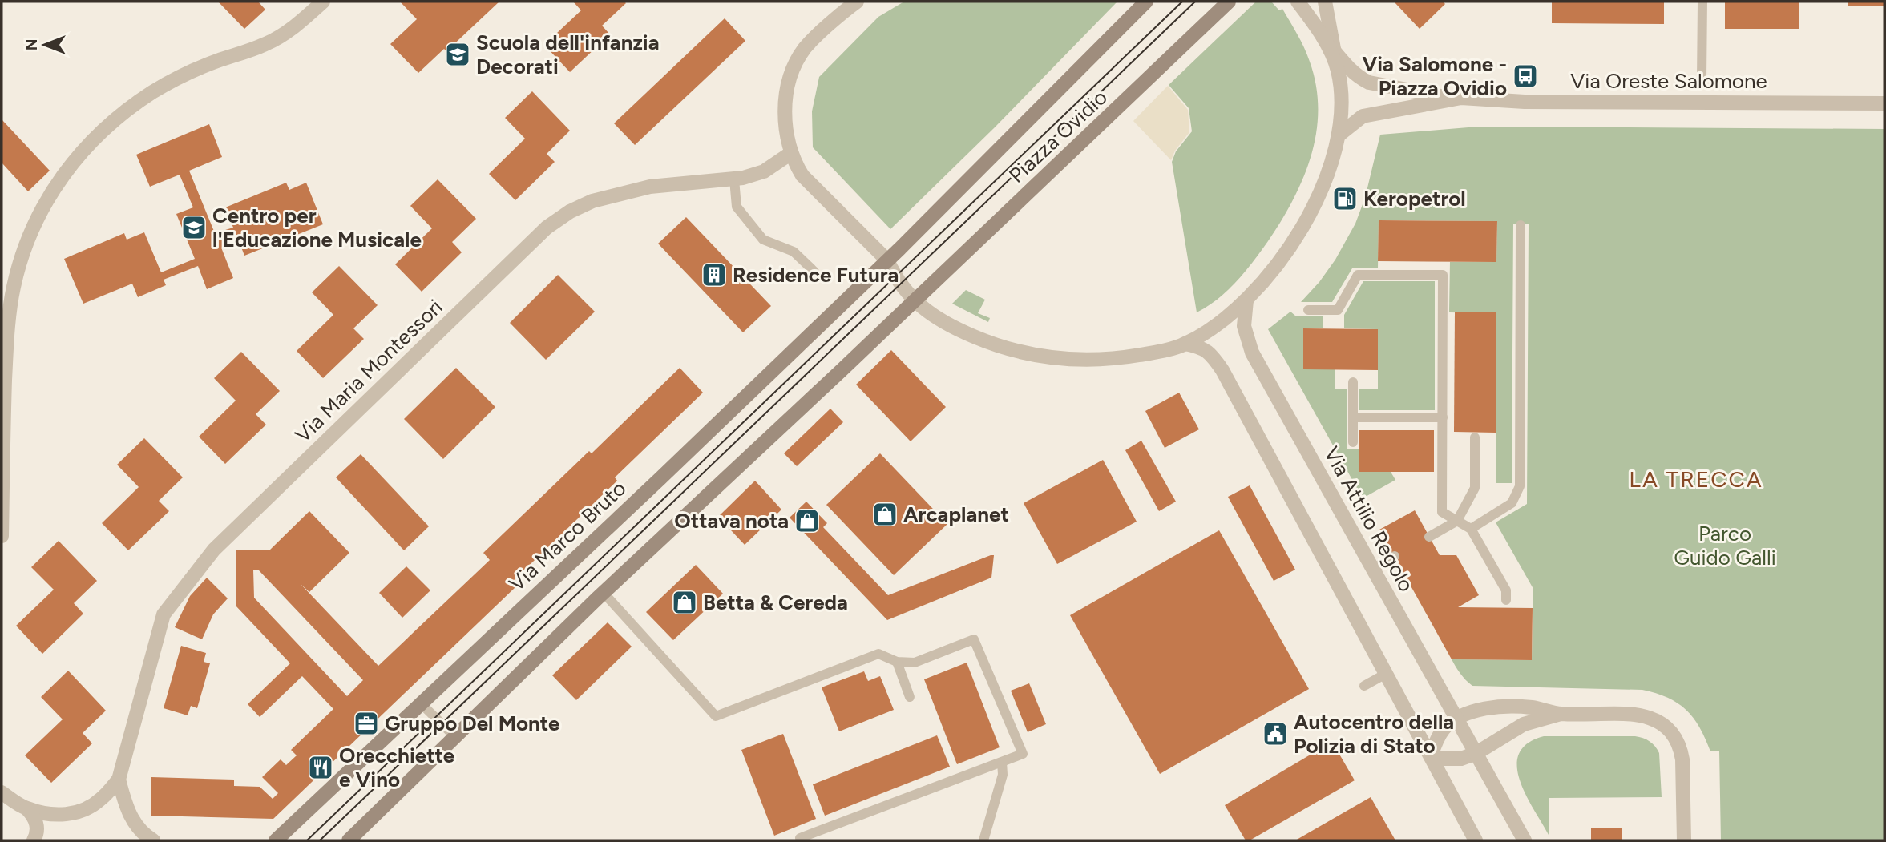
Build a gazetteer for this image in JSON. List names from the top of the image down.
{
  "streets": {
    "main road": ["Piazza Ovidio", "Via Marco Bruto"],
    "street": ["Via Oreste Salomone", "Via Maria Montessori", "Via Attilio Regolo"]
  },
  "crossings": [
    ["Piazza Ovidio", "Via Marco Bruto"]
  ],
  "districts": ["LA TRECCA"],
  "parks": ["Parco Guido Galli"],
  "places": {
    "school or university": ["Scuola dell'infanzia Decorati", "Centro per l'Educazione Musicale"],
    "bus stop": ["Via Salomone - Piazza Ovidio"],
    "fuel station": ["Keropetrol"],
    "building": ["Residence Futura"],
    "shop": ["Arcaplanet", "Ottava nota", "Betta & Cereda"],
    "office": ["Gruppo Del Monte"],
    "public building": ["Autocentro della Polizia di Stato"],
    "restaurant": ["Orecchiette e Vino"]
  },
  "north": "left"
}
